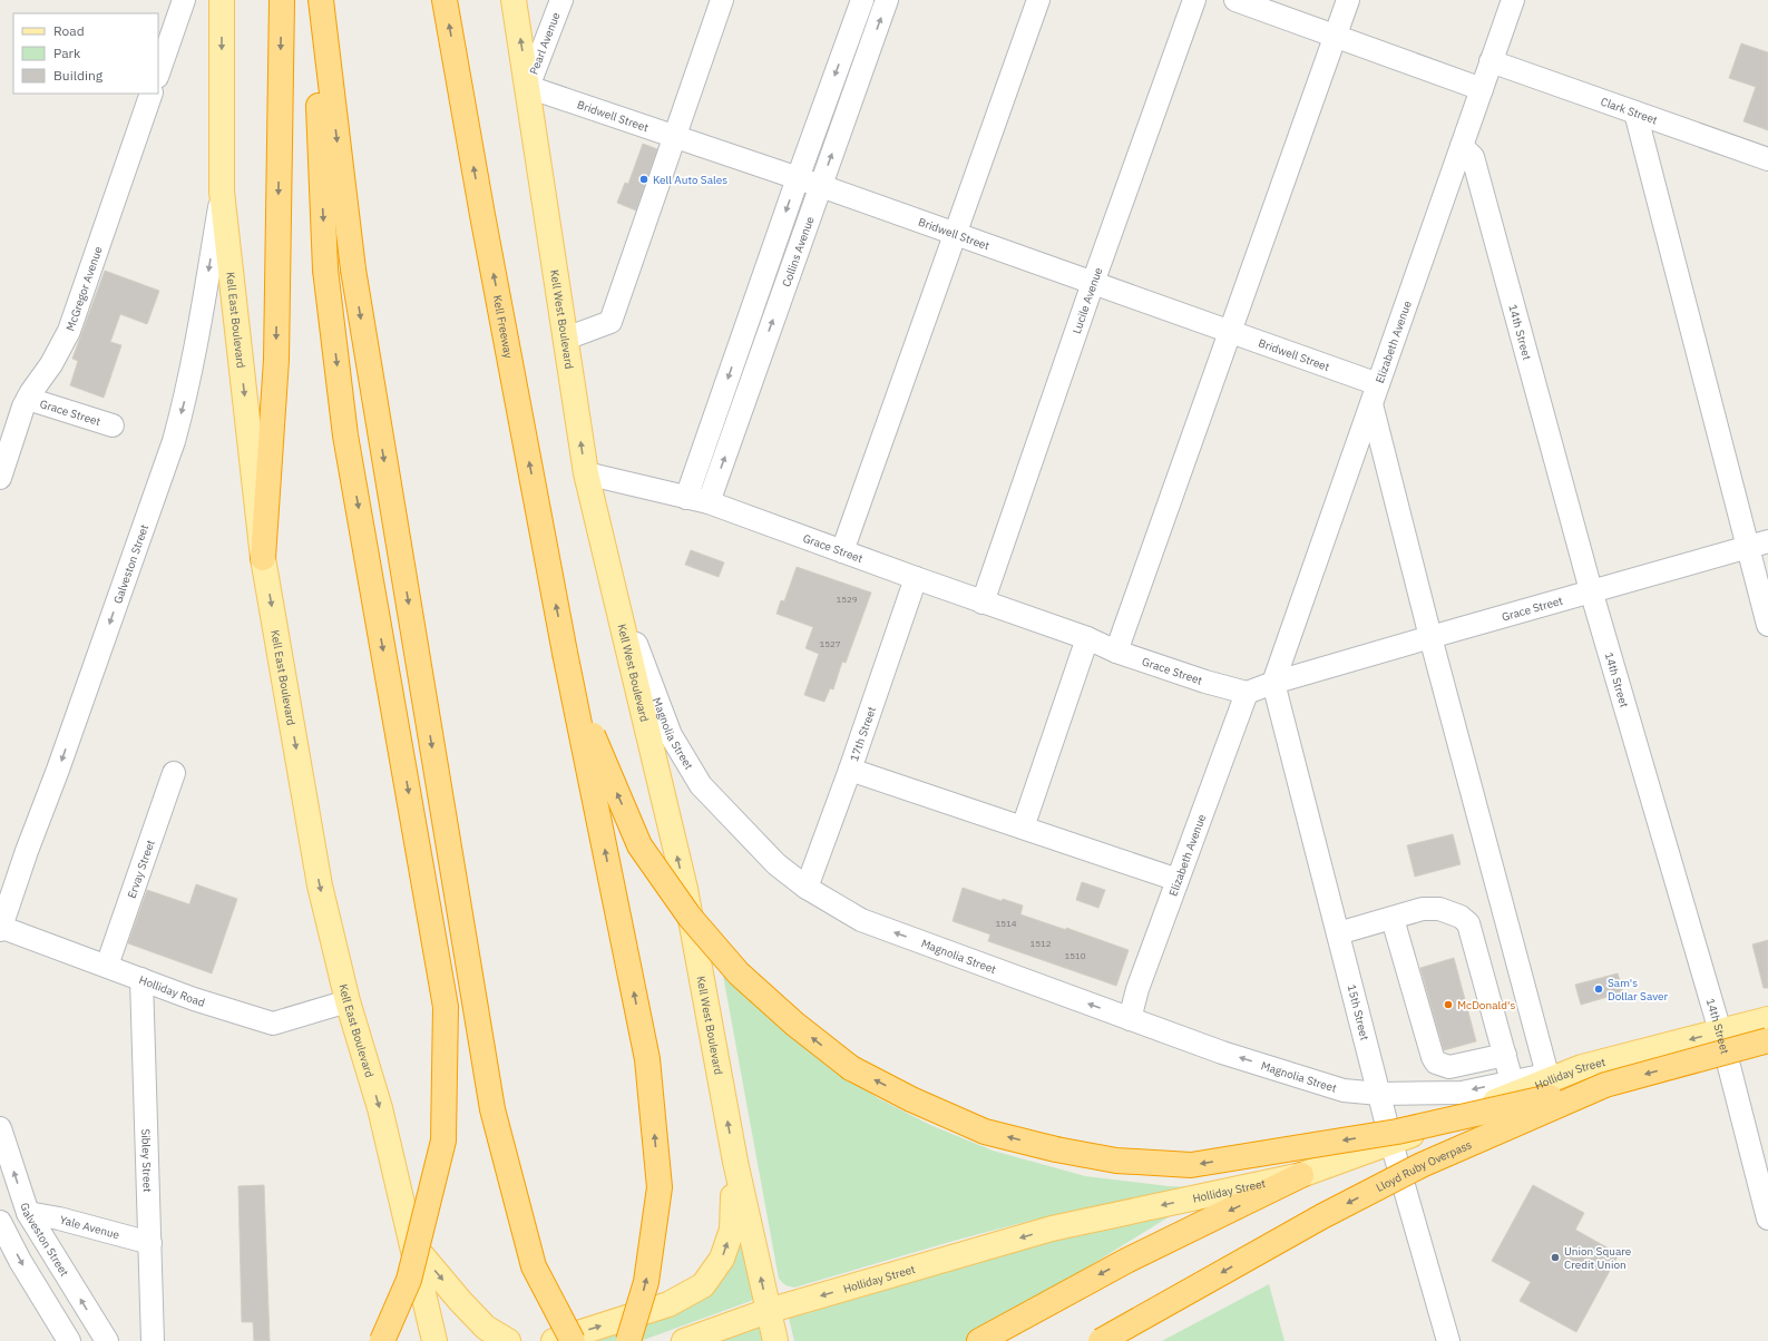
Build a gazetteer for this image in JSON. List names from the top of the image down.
{
  "streets": {
    "highway": ["Kell Freeway", "Lloyd Ruby Overpass"],
    "main road": ["Kell West Boulevard", "Kell East Boulevard", "Holliday Street"],
    "street": [
      "Pearl Avenue",
      "Clark Street",
      "Bridwell Street",
      "Collins Avenue",
      "McGregor Avenue",
      "Lucile Avenue",
      "14th Street",
      "Elizabeth Avenue",
      "Grace Street",
      "Galveston Street",
      "Magnolia Street",
      "17th Street",
      "Ervay Street",
      "Holliday Road",
      "15th Street",
      "Sibley Street",
      "Yale Avenue"
    ]
  },
  "crossings": [
    ["Pearl Avenue", "Bridwell Street"],
    ["Pearl Avenue", "Kell West Boulevard"],
    ["Clark Street", "Elizabeth Avenue"],
    ["Bridwell Street", "Collins Avenue"],
    ["Bridwell Street", "Lucile Avenue"],
    ["Bridwell Street", "Kell West Boulevard"],
    ["Bridwell Street", "Elizabeth Avenue"],
    ["Collins Avenue", "Grace Street"],
    ["McGregor Avenue", "Grace Street"],
    ["Lucile Avenue", "Grace Street"],
    ["Kell West Boulevard", "Grace Street"],
    ["Kell West Boulevard", "Magnolia Street"],
    ["Kell West Boulevard", "Holliday Street"],
    ["Kell East Boulevard", "Galveston Street"],
    ["Kell East Boulevard", "Holliday Road"],
    ["14th Street", "Elizabeth Avenue"],
    ["14th Street", "Grace Street"],
    ["14th Street", "Holliday Street"],
    ["Elizabeth Avenue", "Grace Street"],
    ["Elizabeth Avenue", "Magnolia Street"],
    ["Elizabeth Avenue", "15th Street"],
    ["Grace Street", "Magnolia Street"],
    ["Grace Street", "17th Street"],
    ["Grace Street", "15th Street"],
    ["Galveston Street", "Holliday Road"],
    ["Galveston Street", "Yale Avenue"],
    ["Magnolia Street", "17th Street"],
    ["Magnolia Street", "15th Street"],
    ["Magnolia Street", "Holliday Street"],
    ["Ervay Street", "Holliday Road"],
    ["Holliday Road", "Sibley Street"],
    ["15th Street", "Holliday Street"],
    ["Sibley Street", "Yale Avenue"]
  ],
  "one_way": ["Kell West Boulevard", "Kell East Boulevard", "Holliday Street"],
  "places": [
    "Kell Auto Sales",
    "Sam's Dollar Saver",
    "McDonald's",
    "Union Square Credit Union"
  ],
  "house_numbers": [
    "1529",
    "1527",
    "1514",
    "1512",
    "1510"
  ],
  "legend": ["Road", "Park", "Building"]
}
